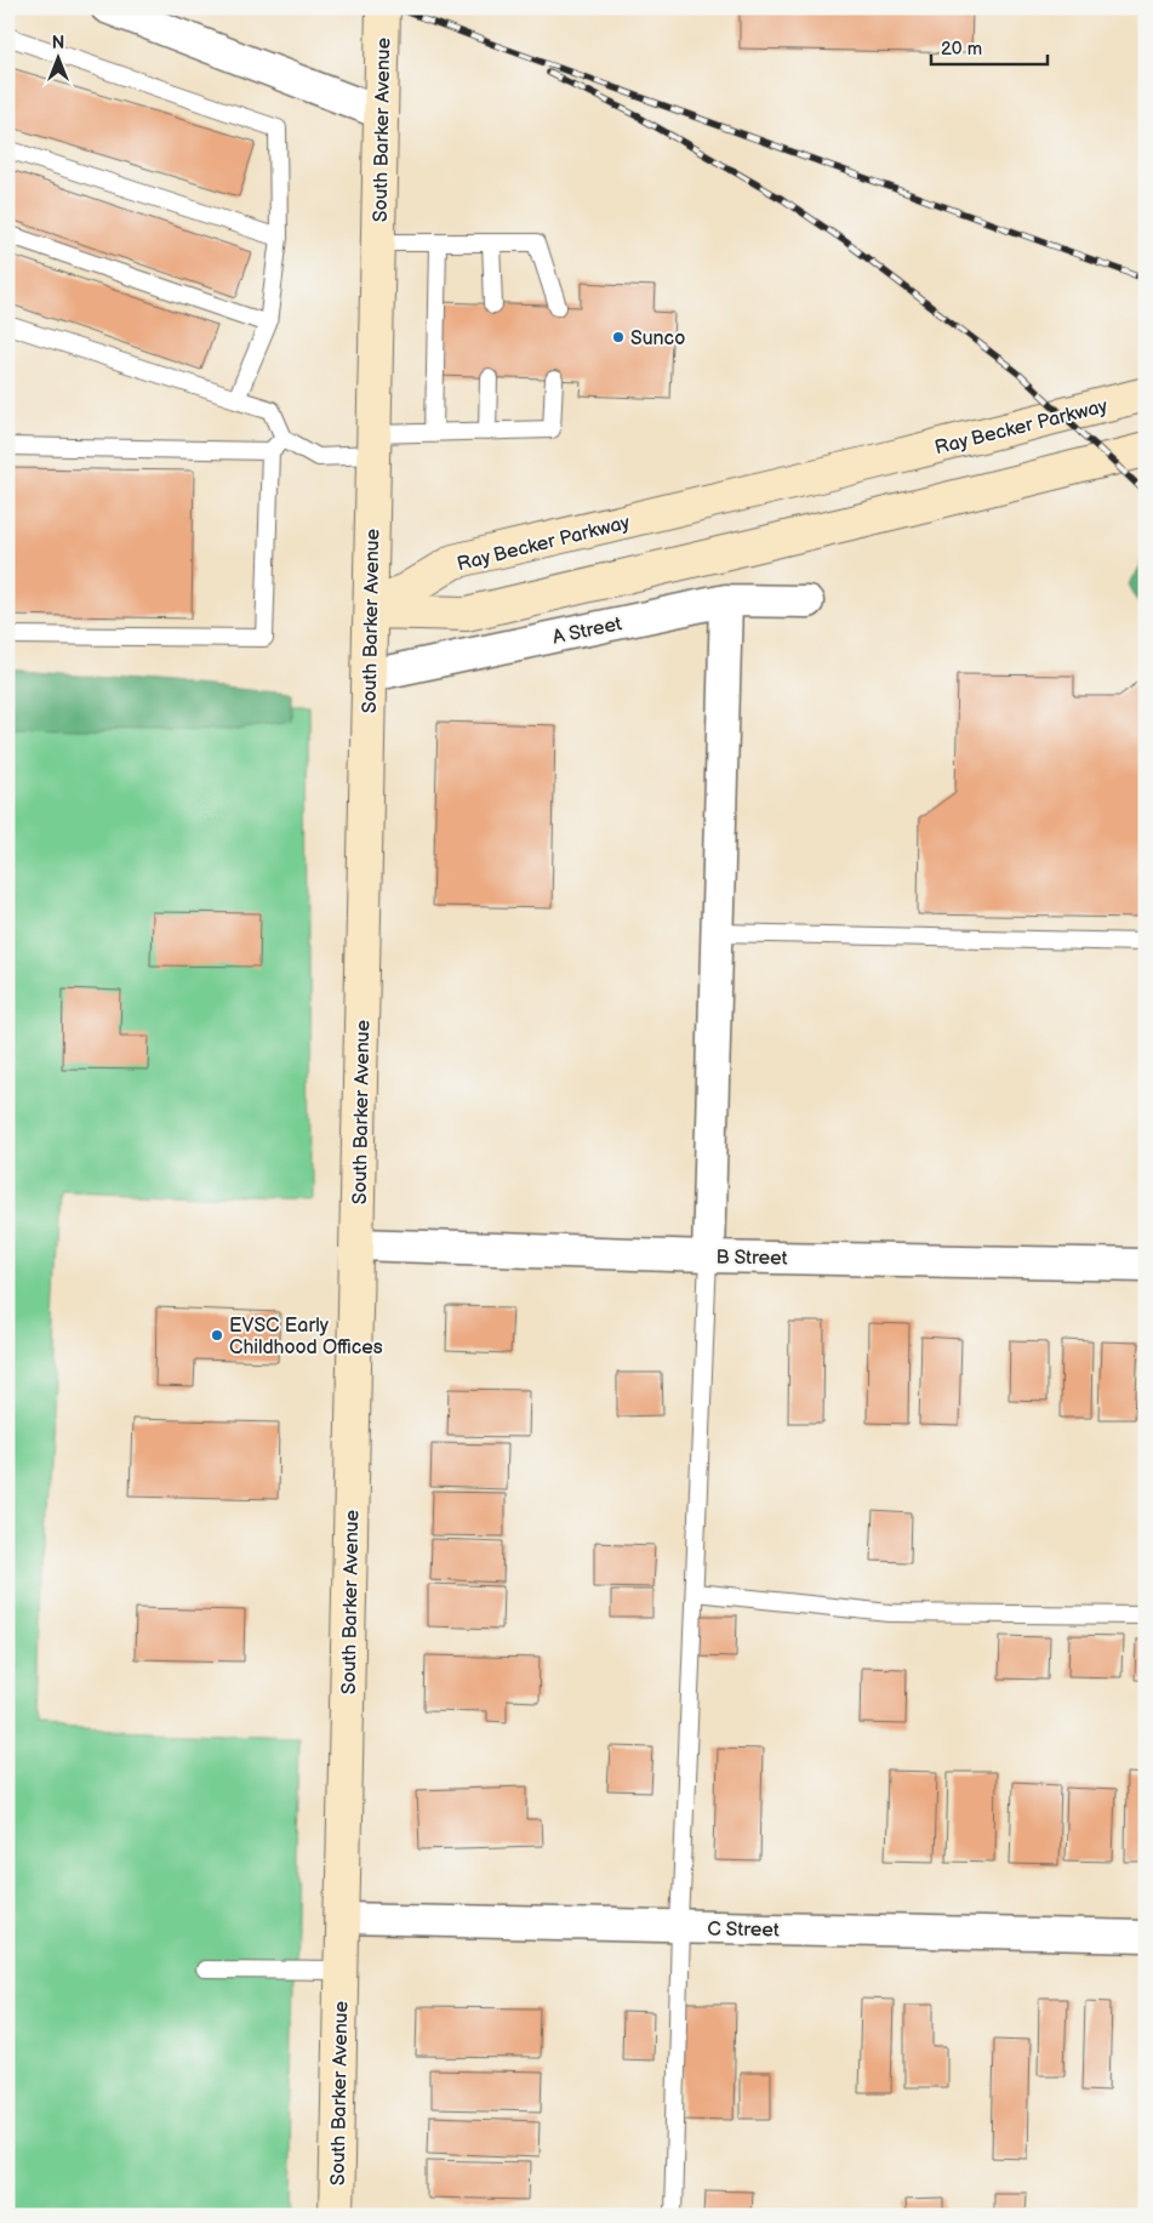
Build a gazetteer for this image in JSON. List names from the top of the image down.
{
  "streets": {
    "main road": ["South Barker Avenue", "Ray Becker Parkway"],
    "street": ["A Street", "B Street", "C Street"]
  },
  "crossings": [
    ["South Barker Avenue", "Ray Becker Parkway"],
    ["South Barker Avenue", "A Street"],
    ["South Barker Avenue", "B Street"],
    ["South Barker Avenue", "C Street"]
  ],
  "places": ["Sunco", "EVSC Early Childhood Offices"],
  "scale_bar": "20 m",
  "north": "top"
}
